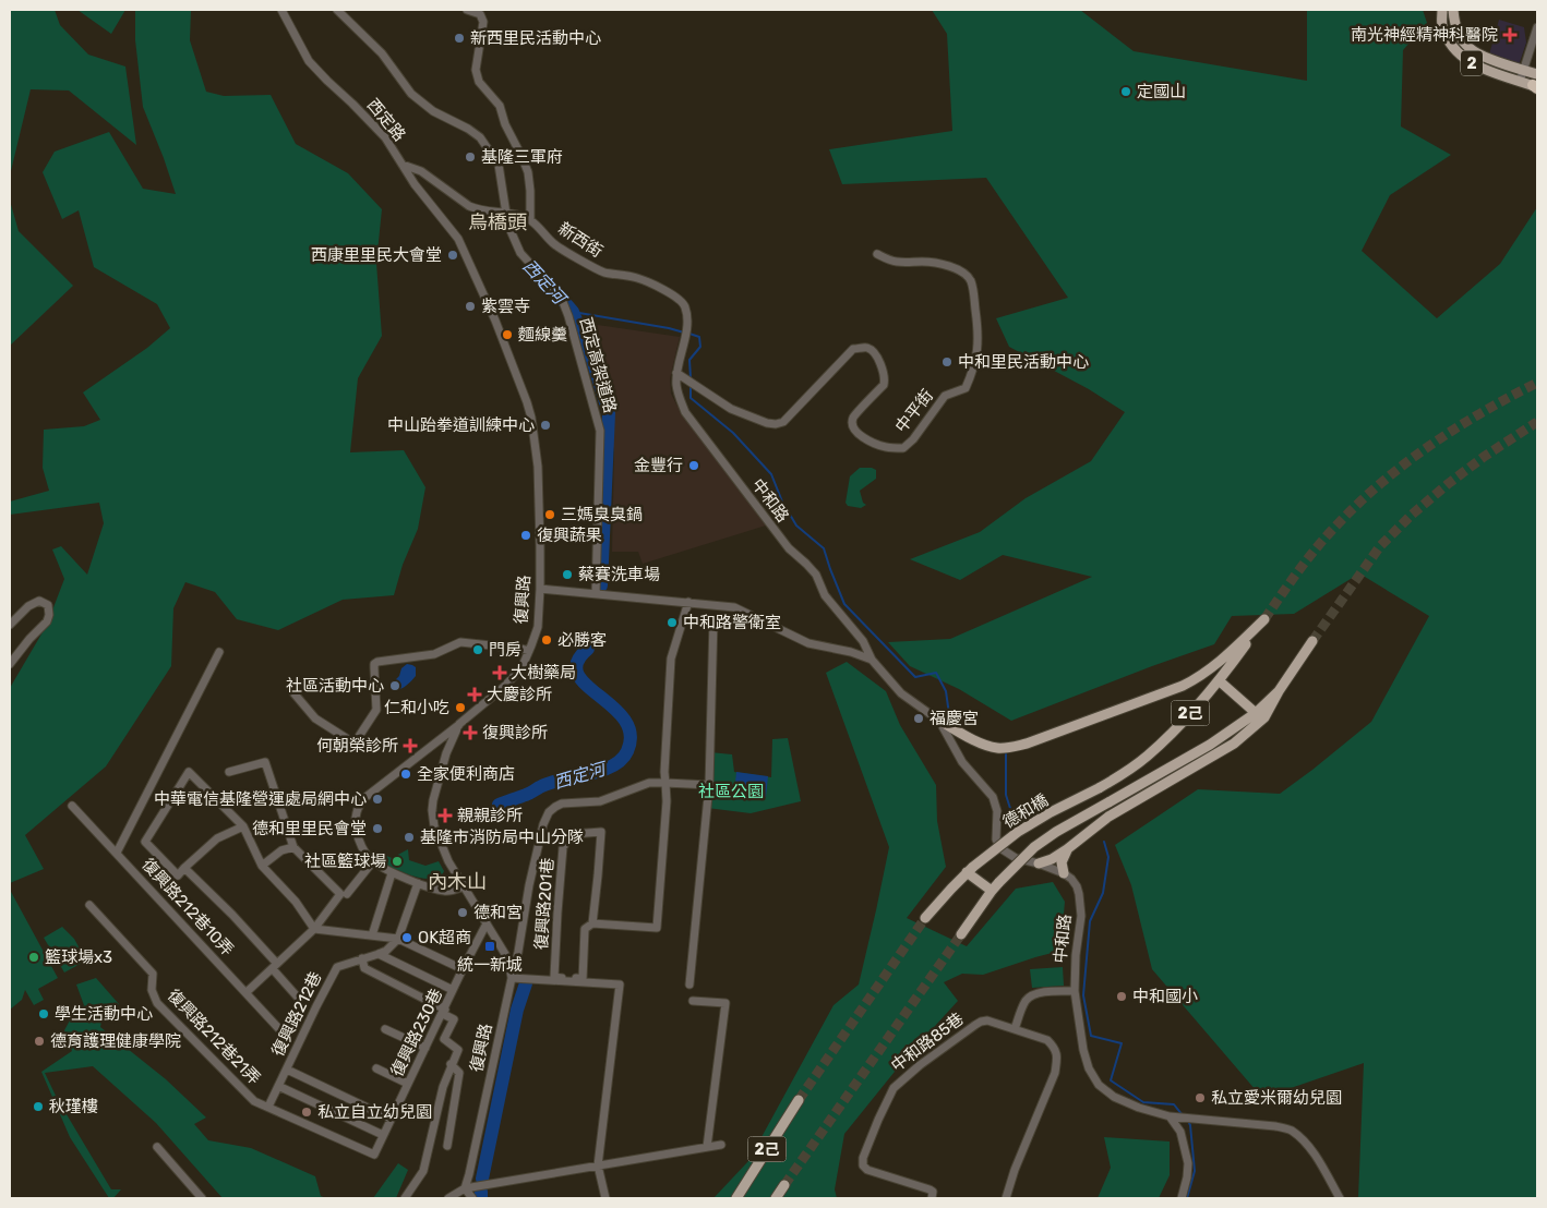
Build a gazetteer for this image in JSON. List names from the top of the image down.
{
  "streets": {
    "main road": ["2", "2己", "德和橋"],
    "street": [
      "西定路",
      "新西街",
      "西定高架道路",
      "中平街",
      "中和路",
      "復興路",
      "復興路201巷",
      "復興路212巷10弄",
      "復興路212巷",
      "復興路230巷",
      "復興路212巷21弄",
      "中和路85巷"
    ]
  },
  "crossings": [
    ["西定路", "新西街"],
    ["西定路", "西定高架道路"],
    ["西定路", "復興路"],
    ["新西街", "西定高架道路"],
    ["新西街", "中和路"],
    ["西定高架道路", "中和路"],
    ["中平街", "中和路"],
    ["中和路", "復興路"],
    ["復興路", "復興路201巷"],
    ["復興路", "復興路230巷"],
    ["2己", "德和橋"],
    ["復興路212巷", "復興路212巷21弄"],
    ["復興路230巷", "復興路212巷21弄"]
  ],
  "districts": ["烏橋頭", "內木山"],
  "water": ["西定河"],
  "parks": ["社區公園"],
  "places": {
    "health": [
      "南光神經精神科醫院",
      "大樹藥局",
      "大慶診所",
      "復興診所",
      "何朝榮診所",
      "親親診所"
    ],
    "other": [
      "新西里民活動中心",
      "定國山",
      "基隆三軍府",
      "西康里里民大會堂",
      "紫雲寺",
      "麵線羹",
      "中和里民活動中心",
      "中山跆拳道訓練中心",
      "金豐行",
      "三媽臭臭鍋",
      "復興蔬果",
      "蔡賽洗車場",
      "中和路警衛室",
      "必勝客",
      "門房",
      "社區活動中心",
      "仁和小吃",
      "福慶宮",
      "全家便利商店",
      "中華電信基隆營運處局網中心",
      "德和里里民會堂",
      "基隆市消防局中山分隊",
      "社區籃球場",
      "德和宮",
      "OK超商",
      "籃球場x3",
      "中和國小",
      "學生活動中心",
      "德育護理健康學院",
      "私立愛米爾幼兒園",
      "秋瑾樓",
      "私立自立幼兒園"
    ],
    "transit": ["統一新城"]
  }
}
